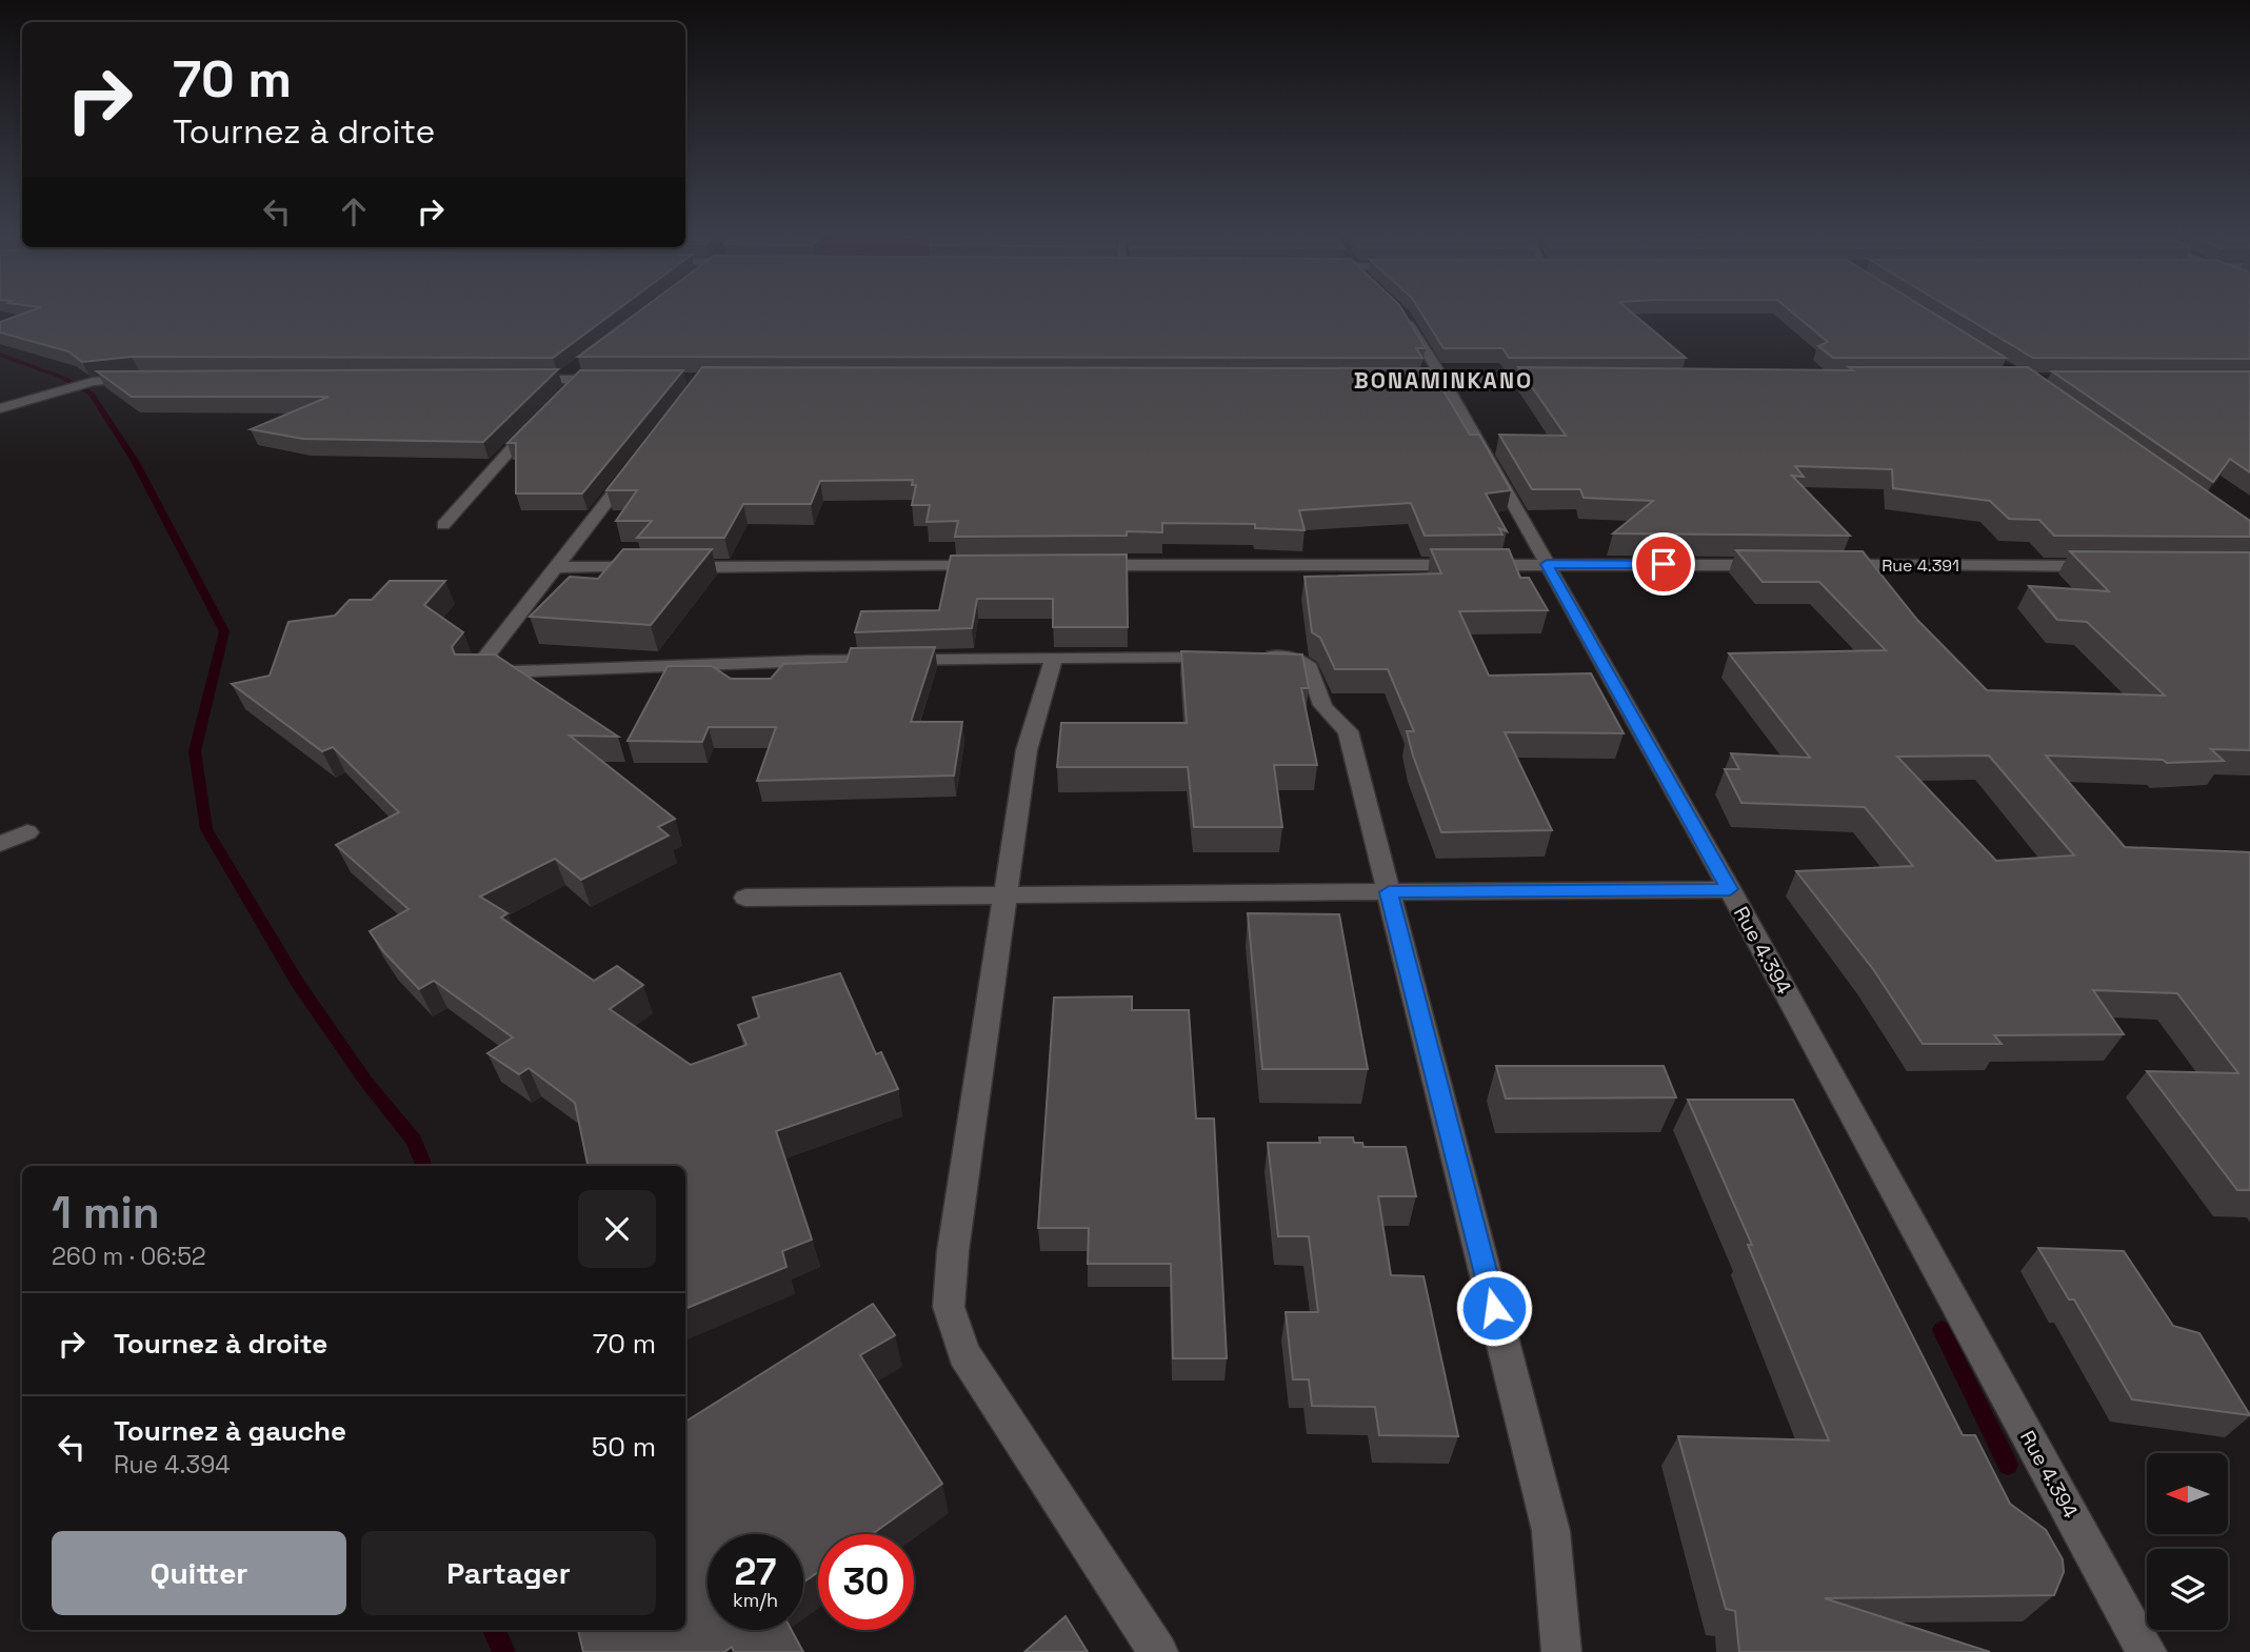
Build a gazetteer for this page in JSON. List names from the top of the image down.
{
  "streets": {
    "street": ["Rue 4.391", "Rue 4.394"]
  },
  "districts": ["BONAMINKANO"],
  "north": "left",
  "page": {
    "turn": ["70 m", "Tournez à droite"],
    "heading": ["1 min", "260 m · 06:52"],
    "list": [
      {
        "name": "Tournez à droite",
        "value": "70 m"
      },
      {
        "name": "Tournez à gauche",
        "note": "Rue 4.394",
        "value": "50 m"
      }
    ],
    "buttons": ["Quitter", "Partager"],
    "speed": "27 km/h",
    "limit": "30"
  }
}
